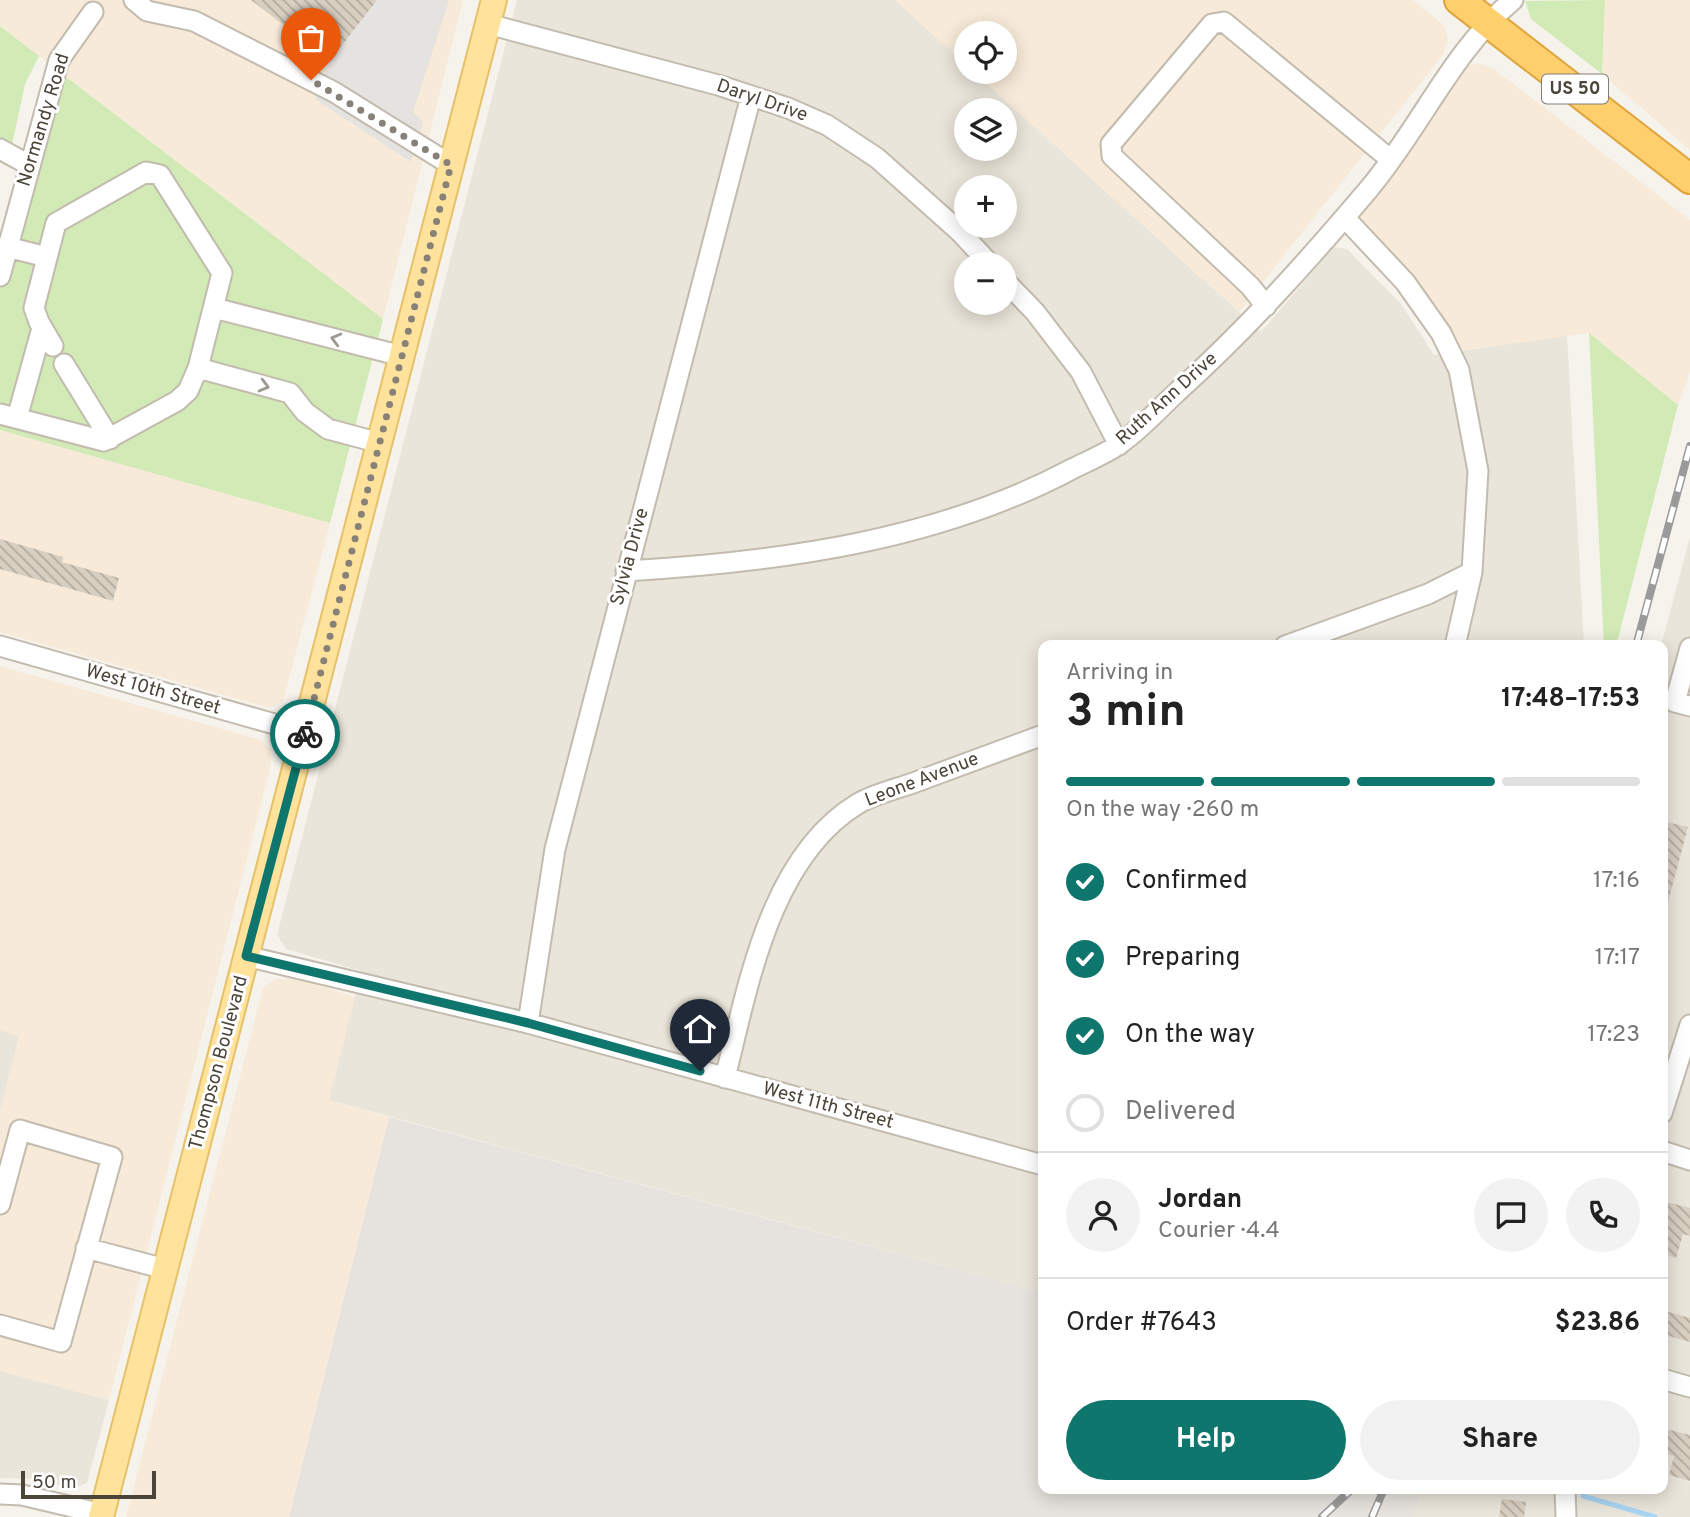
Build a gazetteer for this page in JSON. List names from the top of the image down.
{
  "streets": {
    "highway": ["US 50"],
    "main road": ["Thompson Boulevard"],
    "street": [
      "Daryl Drive",
      "Normandy Road",
      "Ruth Ann Drive",
      "Sylvia Drive",
      "West 10th Street",
      "Leone Avenue",
      "West 11th Street"
    ]
  },
  "crossings": [
    ["US 50", "Ruth Ann Drive"],
    ["Daryl Drive", "Sylvia Drive"],
    ["Daryl Drive", "Thompson Boulevard"],
    ["Ruth Ann Drive", "Sylvia Drive"],
    ["Sylvia Drive", "West 11th Street"],
    ["West 10th Street", "Thompson Boulevard"],
    ["Leone Avenue", "West 11th Street"],
    ["Thompson Boulevard", "West 11th Street"]
  ],
  "scale_bar": "50 m",
  "page": {
    "map_buttons": ["+", "−"],
    "heading": ["3 min", "Arriving in", "17:48–17:53"],
    "panel": [
      "Jordan",
      "Courier · 4.4",
      "Order #7643",
      "$23.86"
    ],
    "bar": "On the way · 260 m",
    "list": [
      ["Confirmed", "17:16"],
      ["Preparing", "17:17"],
      ["On the way", "17:23"],
      "Delivered"
    ],
    "buttons": ["Help", "Share"],
    "scale": "50 m"
  }
}
